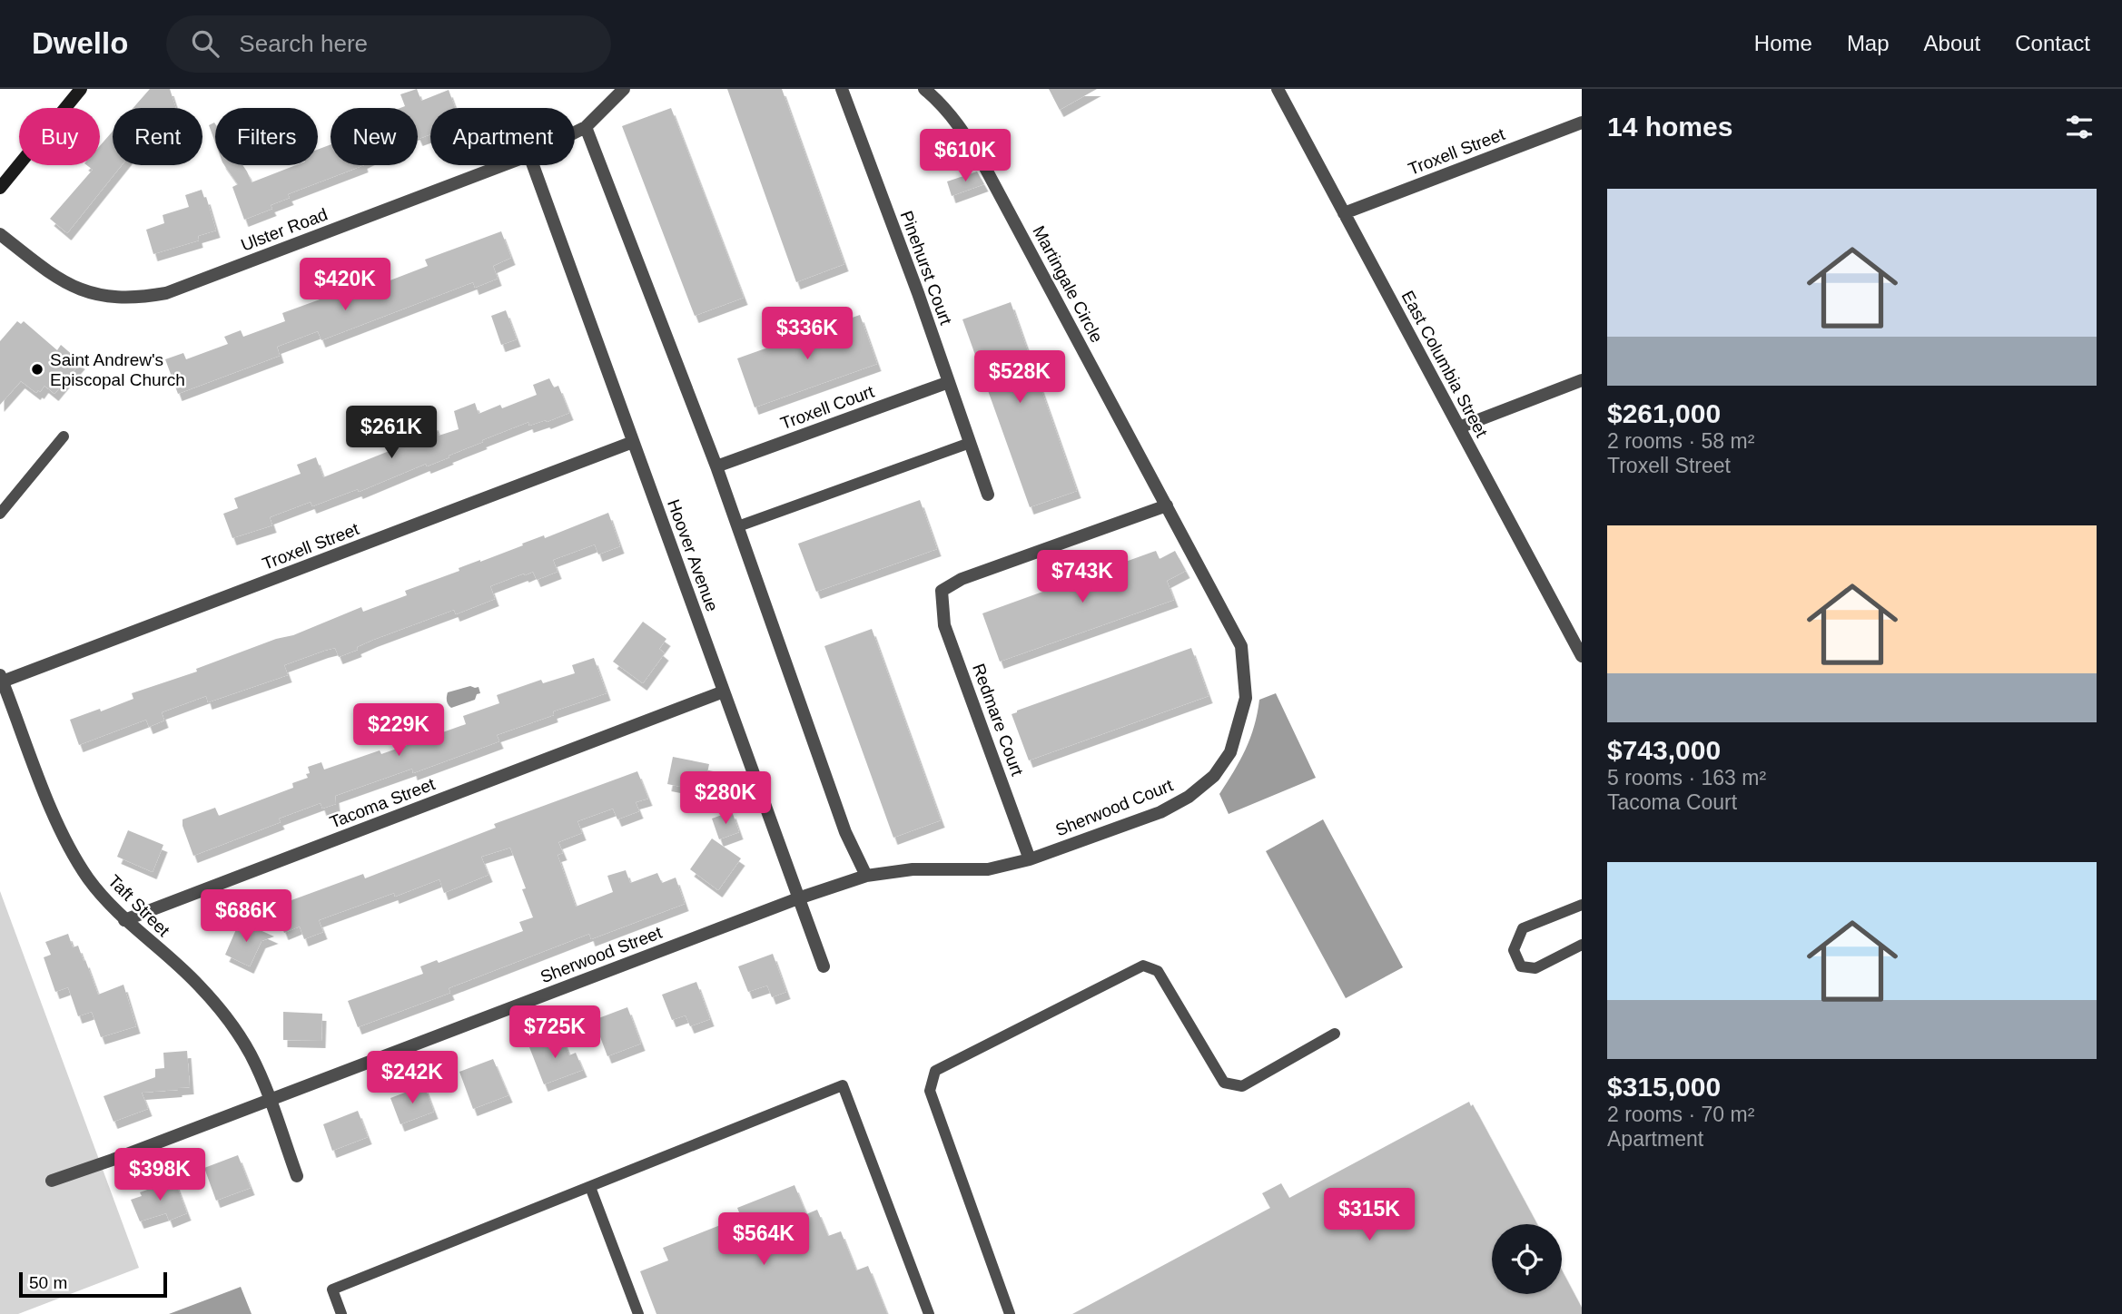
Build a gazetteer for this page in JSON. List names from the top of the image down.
{
  "streets": {
    "street": [
      "Troxell Street",
      "Ulster Road",
      "Pinehurst Court",
      "Martingale Circle",
      "East Columbia Street",
      "Troxell Court",
      "Hoover Avenue",
      "Redmare Court",
      "Tacoma Street",
      "Sherwood Court",
      "Taft Street",
      "Sherwood Street"
    ]
  },
  "crossings": [
    ["Troxell Street", "East Columbia Street"],
    ["Troxell Street", "Hoover Avenue"],
    ["Troxell Street", "Taft Street"],
    ["Pinehurst Court", "Troxell Court"],
    ["Martingale Circle", "Redmare Court"],
    ["Martingale Circle", "Sherwood Court"],
    ["Hoover Avenue", "Tacoma Street"],
    ["Hoover Avenue", "Sherwood Street"],
    ["Redmare Court", "Sherwood Court"],
    ["Redmare Court", "Sherwood Street"],
    ["Tacoma Street", "Taft Street"],
    ["Sherwood Court", "Sherwood Street"],
    ["Taft Street", "Sherwood Street"]
  ],
  "places": ["Saint Andrew's Episcopal Church"],
  "scale_bar": "50 m",
  "page": {
    "header": "Dwello",
    "search": "Search here",
    "nav": [
      "Home",
      "Map",
      "About",
      "Contact"
    ],
    "heading": "14 homes",
    "chip": [
      "Buy",
      "Rent",
      "Filters",
      "New",
      "Apartment"
    ],
    "price": [
      "$610K",
      "$420K",
      "$336K",
      "$528K",
      "$261K",
      "$743K",
      "$229K",
      "$280K",
      "$686K",
      "$725K",
      "$242K",
      "$398K",
      "$315K",
      "$564K"
    ],
    "list": [
      {
        "name": "$261,000",
        "note": "2 rooms · 58 m² · Troxell Street"
      },
      {
        "name": "$743,000",
        "note": "5 rooms · 163 m² · Tacoma Court"
      },
      {
        "name": "$315,000",
        "note": "2 rooms · 70 m² · Apartment"
      }
    ],
    "scale": "50 m"
  }
}
